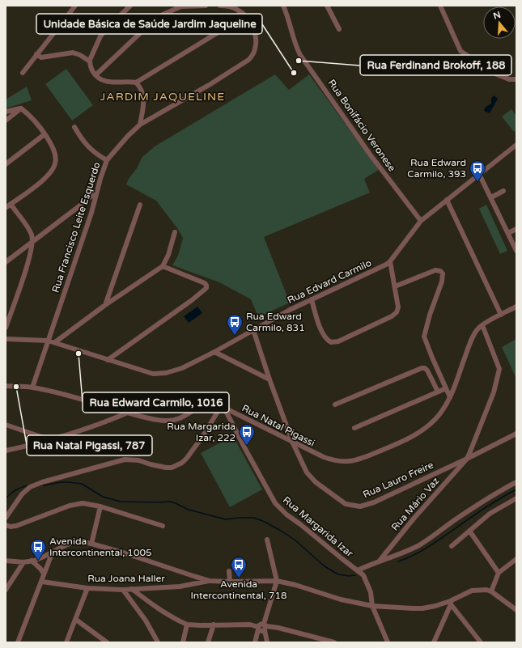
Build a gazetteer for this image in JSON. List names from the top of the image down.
{
  "streets": {
    "street": [
      "Rua Bonifácio Veronese",
      "Rua Francisco Leite Esquerdo",
      "Rua Edvard Carmilo",
      "Rua Natal Pigassi",
      "Rua Lauro Freire",
      "Rua Mário Vaz",
      "Rua Margarida Izar",
      "Rua Joana Haller"
    ]
  },
  "crossings": [
    ["Rua Bonifácio Veronese", "Rua Edvard Carmilo"],
    ["Rua Francisco Leite Esquerdo", "Rua Edvard Carmilo"],
    ["Rua Francisco Leite Esquerdo", "Rua Natal Pigassi"],
    ["Rua Edvard Carmilo", "Rua Lauro Freire"],
    ["Rua Natal Pigassi", "Rua Lauro Freire"],
    ["Rua Natal Pigassi", "Rua Mário Vaz"],
    ["Rua Natal Pigassi", "Rua Margarida Izar"],
    ["Rua Lauro Freire", "Rua Mário Vaz"]
  ],
  "districts": ["JARDIM JAQUELINE"],
  "places": {
    "other": [
      "Rua Ferdinand Brokoff, 188",
      "Unidade Básica de Saúde Jardim Jaqueline",
      "Rua Edward Carmilo, 1016",
      "Rua Natal Pigassi, 787"
    ],
    "bus stop": [
      "Rua Edward Carmilo, 393",
      "Rua Edward Carmilo, 831",
      "Rua Margarida Izar, 222",
      "Avenida Intercontinental, 1005",
      "Avenida Intercontinental, 718"
    ]
  },
  "north": "top"
}
